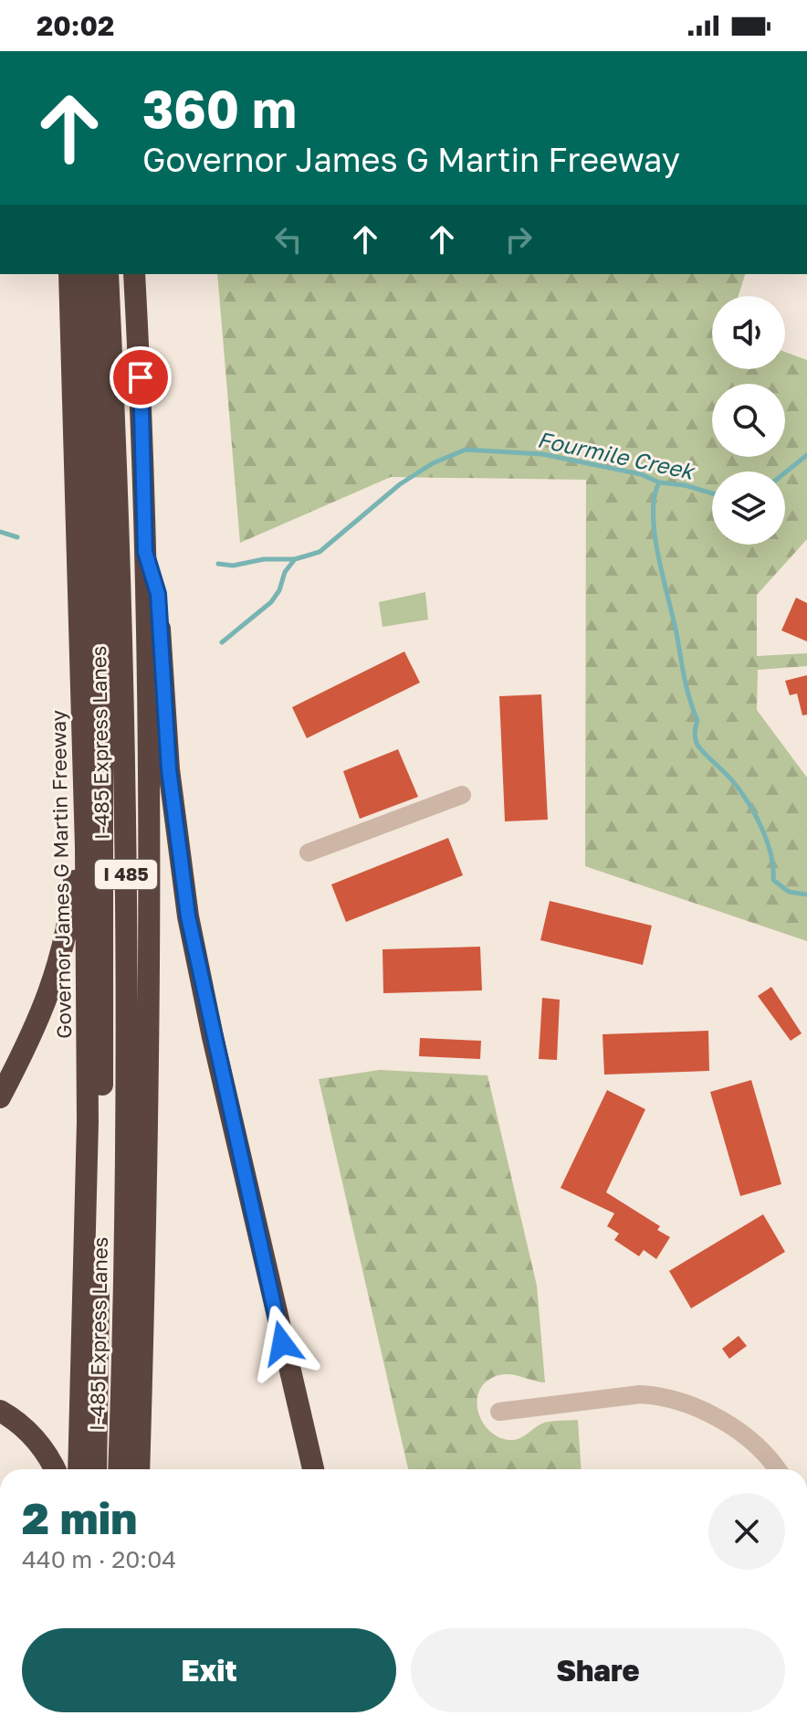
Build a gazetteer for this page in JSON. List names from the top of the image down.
{
  "streets": {
    "highway": ["I-485 Express Lanes", "Governor James G Martin Freeway", "I 485"]
  },
  "water": ["Fourmile Creek"],
  "page": {
    "status": "20:02",
    "turn": ["360 m", "Governor James G Martin Freeway"],
    "heading": ["2 min", "440 m · 20:04"],
    "buttons": ["Exit", "Share"]
  }
}
